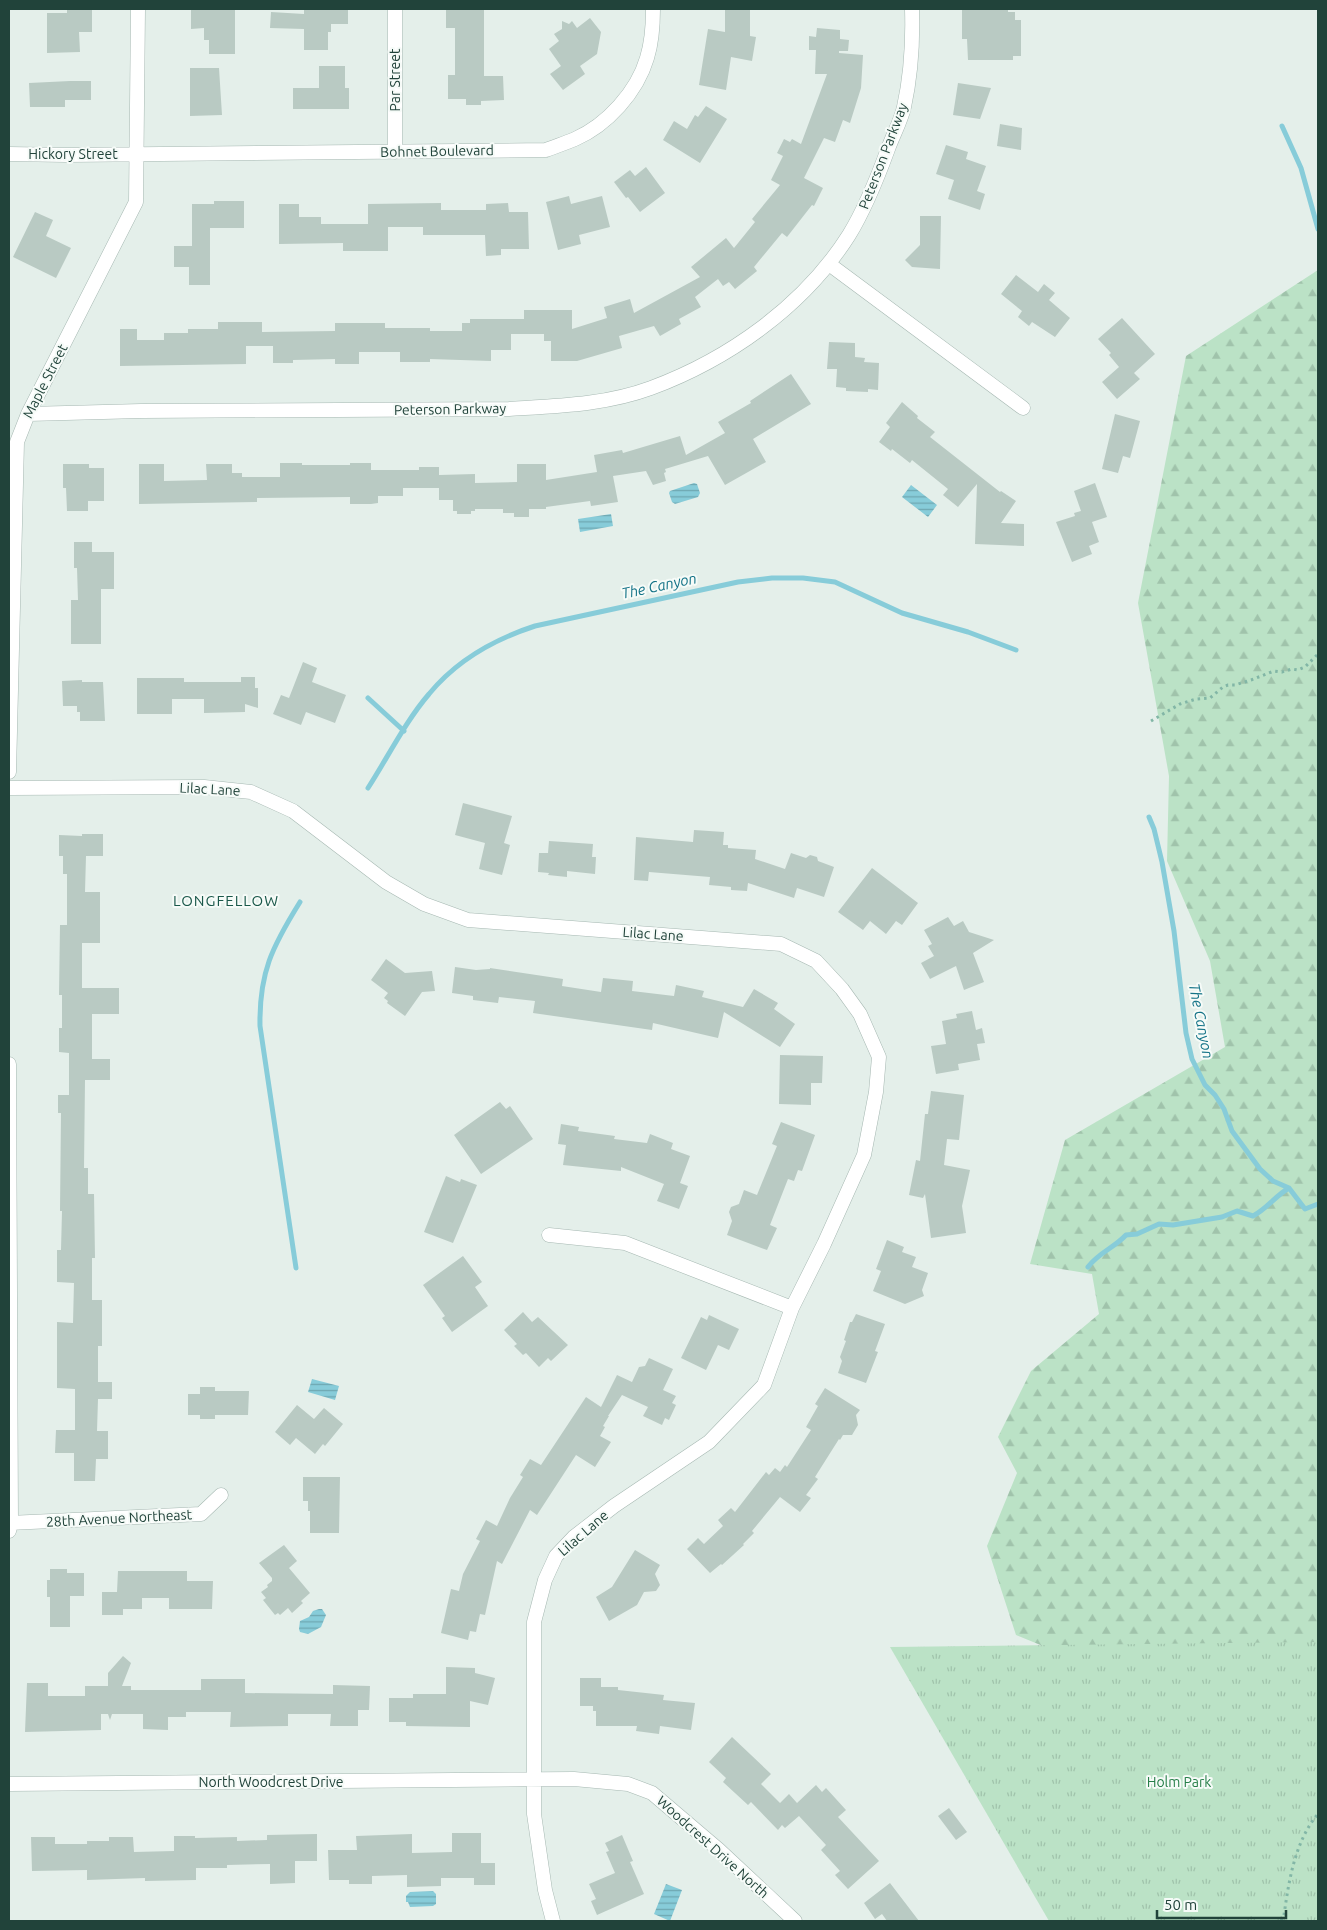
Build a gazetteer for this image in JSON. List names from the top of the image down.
{
  "streets": {
    "street": [
      "Par Street",
      "Bohnet Boulevard",
      "Hickory Street",
      "Peterson Parkway",
      "Maple Street",
      "Lilac Lane",
      "28th Avenue Northeast",
      "North Woodcrest Drive",
      "Woodcrest Drive North"
    ]
  },
  "crossings": [
    ["Par Street", "Bohnet Boulevard"],
    ["Bohnet Boulevard", "Hickory Street"],
    ["Bohnet Boulevard", "Maple Street"],
    ["Hickory Street", "Maple Street"],
    ["Peterson Parkway", "Maple Street"],
    ["Lilac Lane", "North Woodcrest Drive"],
    ["Lilac Lane", "Woodcrest Drive North"],
    ["North Woodcrest Drive", "Woodcrest Drive North"]
  ],
  "districts": ["LONGFELLOW"],
  "water": ["The Canyon"],
  "parks": ["Holm Park"],
  "scale_bar": "50 m"
}
